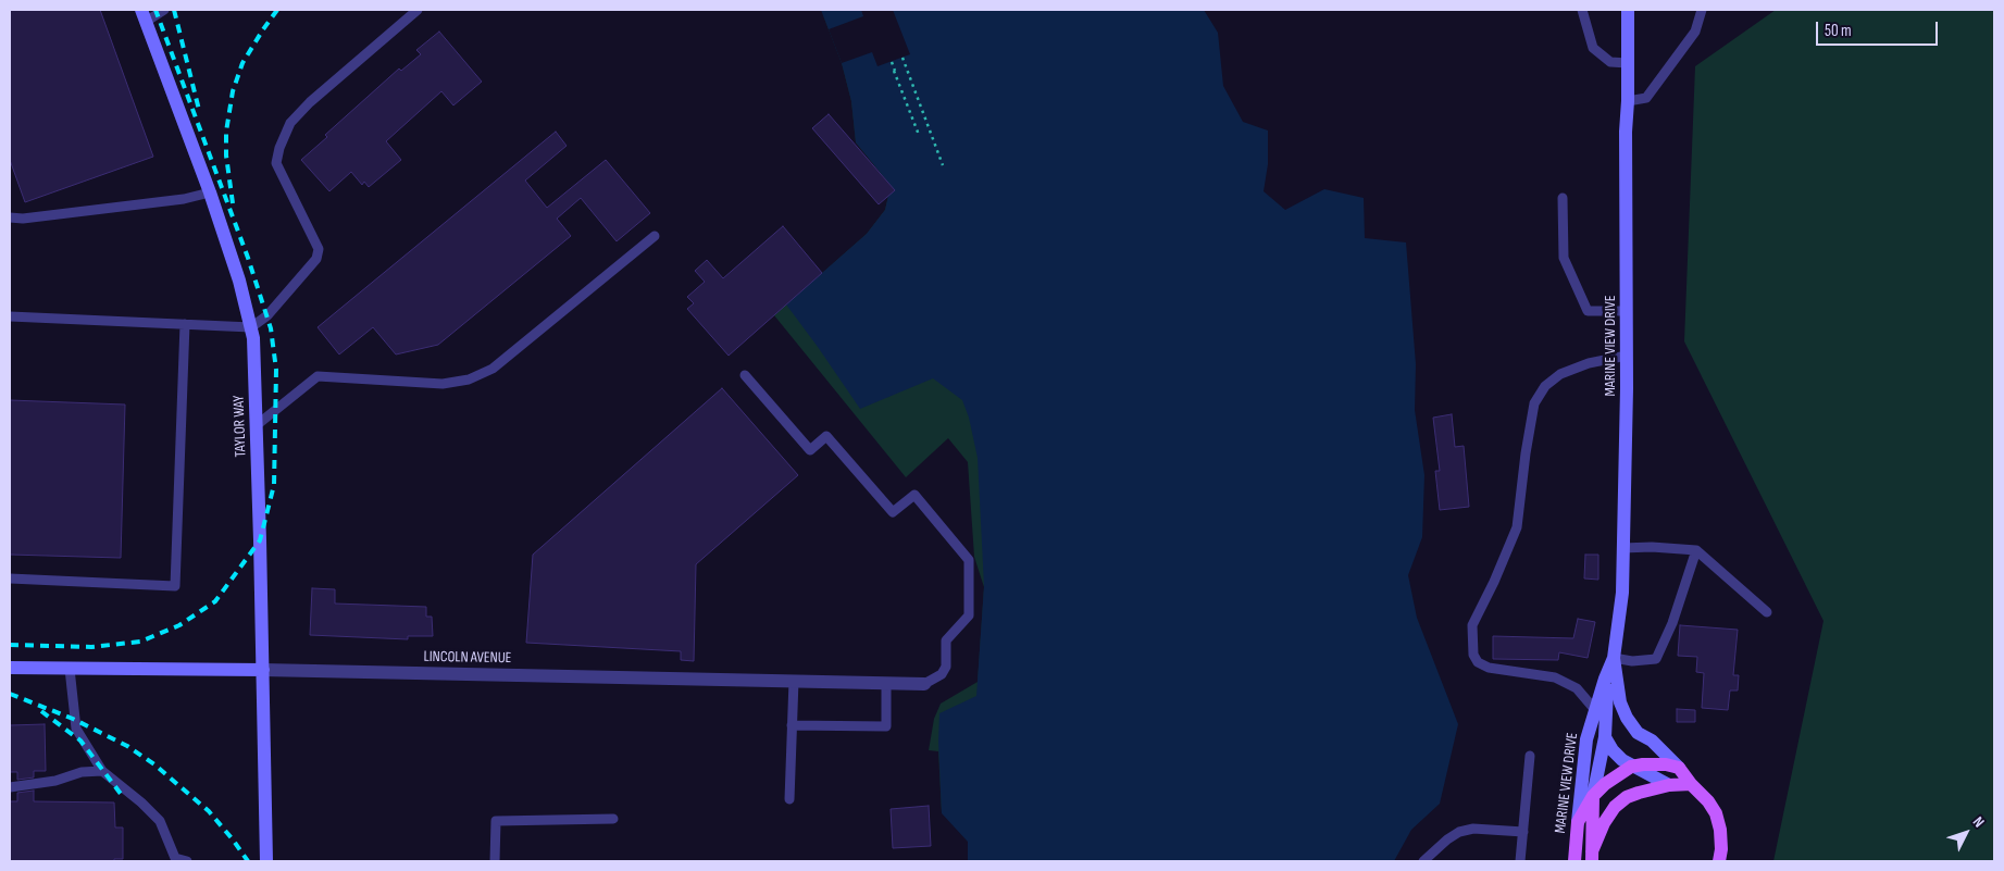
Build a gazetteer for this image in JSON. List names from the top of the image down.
{
  "streets": {
    "main road": ["MARINE VIEW DRIVE", "TAYLOR WAY", "LINCOLN AVENUE"]
  },
  "crossings": [
    ["TAYLOR WAY", "LINCOLN AVENUE"]
  ],
  "scale_bar": "50 m",
  "north": "top right"
}
